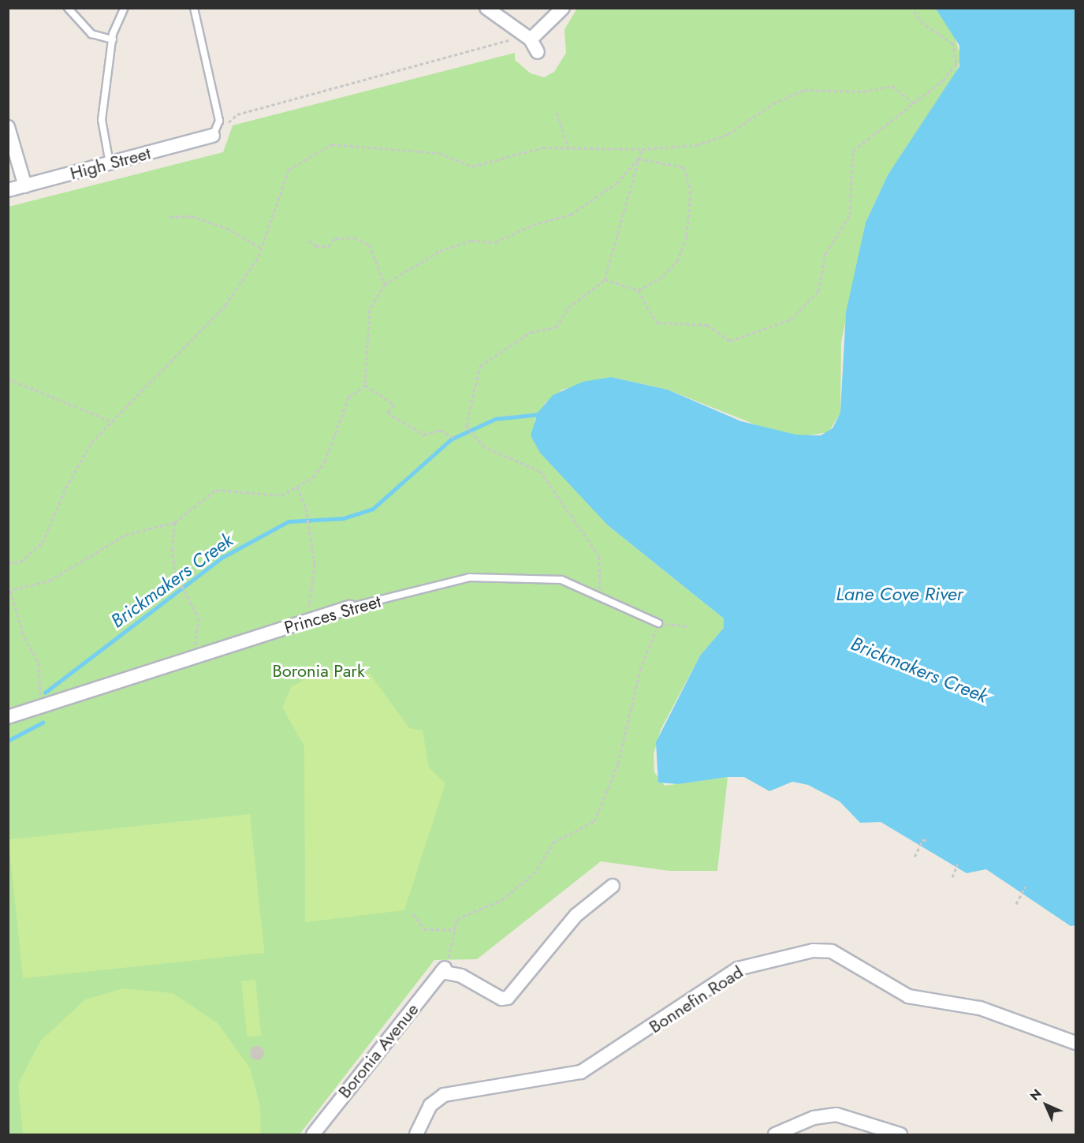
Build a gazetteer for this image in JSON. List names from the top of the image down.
{
  "streets": {
    "street": [
      "High Street",
      "Princes Street",
      "Bonnefin Road",
      "Boronia Avenue"
    ]
  },
  "water": ["Brickmakers Creek", "Lane Cove River"],
  "parks": ["Boronia Park"],
  "north": "top left"
}
